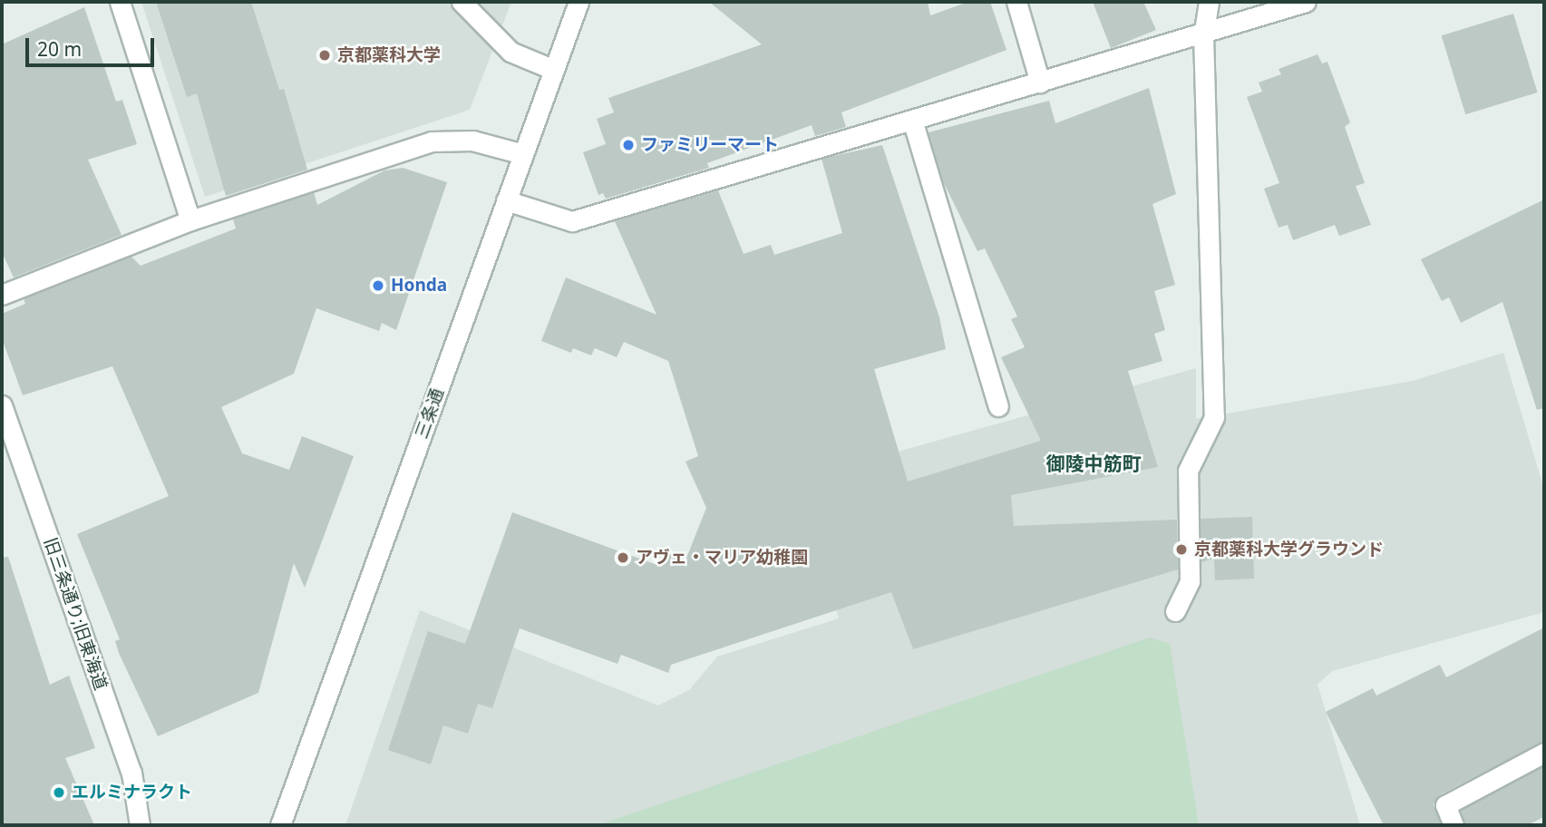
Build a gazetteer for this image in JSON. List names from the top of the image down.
{
  "streets": {
    "street": ["三条通", "旧三条通り;旧東海道"]
  },
  "districts": ["御陵中筋町"],
  "places": [
    "京都薬科大学",
    "ファミリーマート",
    "Honda",
    "京都薬科大学グラウンド",
    "アヴェ・マリア幼稚園",
    "エルミナラクト"
  ],
  "scale_bar": "20 m"
}
